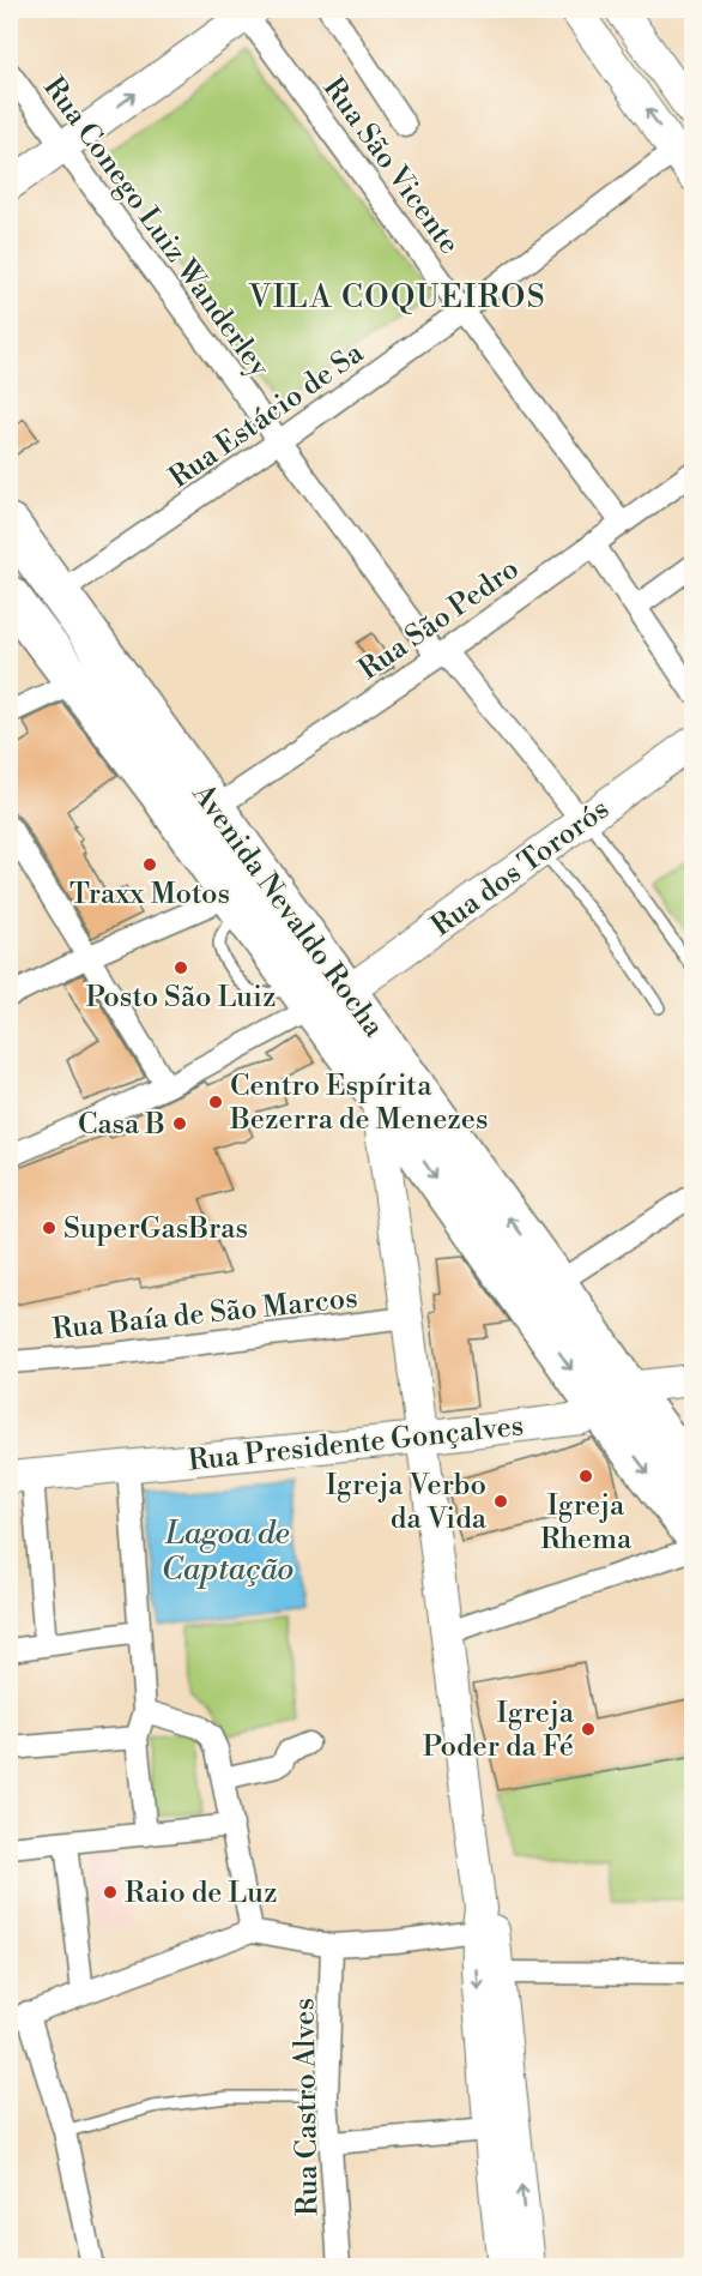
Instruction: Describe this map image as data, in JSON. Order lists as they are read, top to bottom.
{
  "streets": {
    "highway": ["Avenida Nevaldo Rocha"],
    "street": [
      "Rua São Vicente",
      "Rua Conego Luiz Wanderley",
      "Rua Estácio de Sa",
      "Rua São Pedro",
      "Rua dos Tororós",
      "Rua Baía de São Marcos",
      "Rua Presidente Gonçalves",
      "Rua Castro Alves"
    ]
  },
  "crossings": [
    ["Rua São Vicente", "Rua Estácio de Sa"],
    ["Rua São Vicente", "Rua São Pedro"],
    ["Rua Conego Luiz Wanderley", "Rua Estácio de Sa"],
    ["Rua Conego Luiz Wanderley", "Rua São Pedro"],
    ["Rua Conego Luiz Wanderley", "Rua dos Tororós"],
    ["Rua Estácio de Sa", "Avenida Nevaldo Rocha"],
    ["Rua São Pedro", "Avenida Nevaldo Rocha"],
    ["Rua dos Tororós", "Avenida Nevaldo Rocha"],
    ["Avenida Nevaldo Rocha", "Rua Presidente Gonçalves"]
  ],
  "districts": ["VILA COQUEIROS"],
  "water": ["Lagoa de Captação"],
  "places": [
    "Traxx Motos",
    "Posto São Luiz",
    "Centro Espírita Bezerra de Menezes",
    "Casa B",
    "SuperGasBras",
    "Igreja Rhema",
    "Igreja Verbo da Vida",
    "Igreja Poder da Fé",
    "Raio de Luz"
  ]
}
